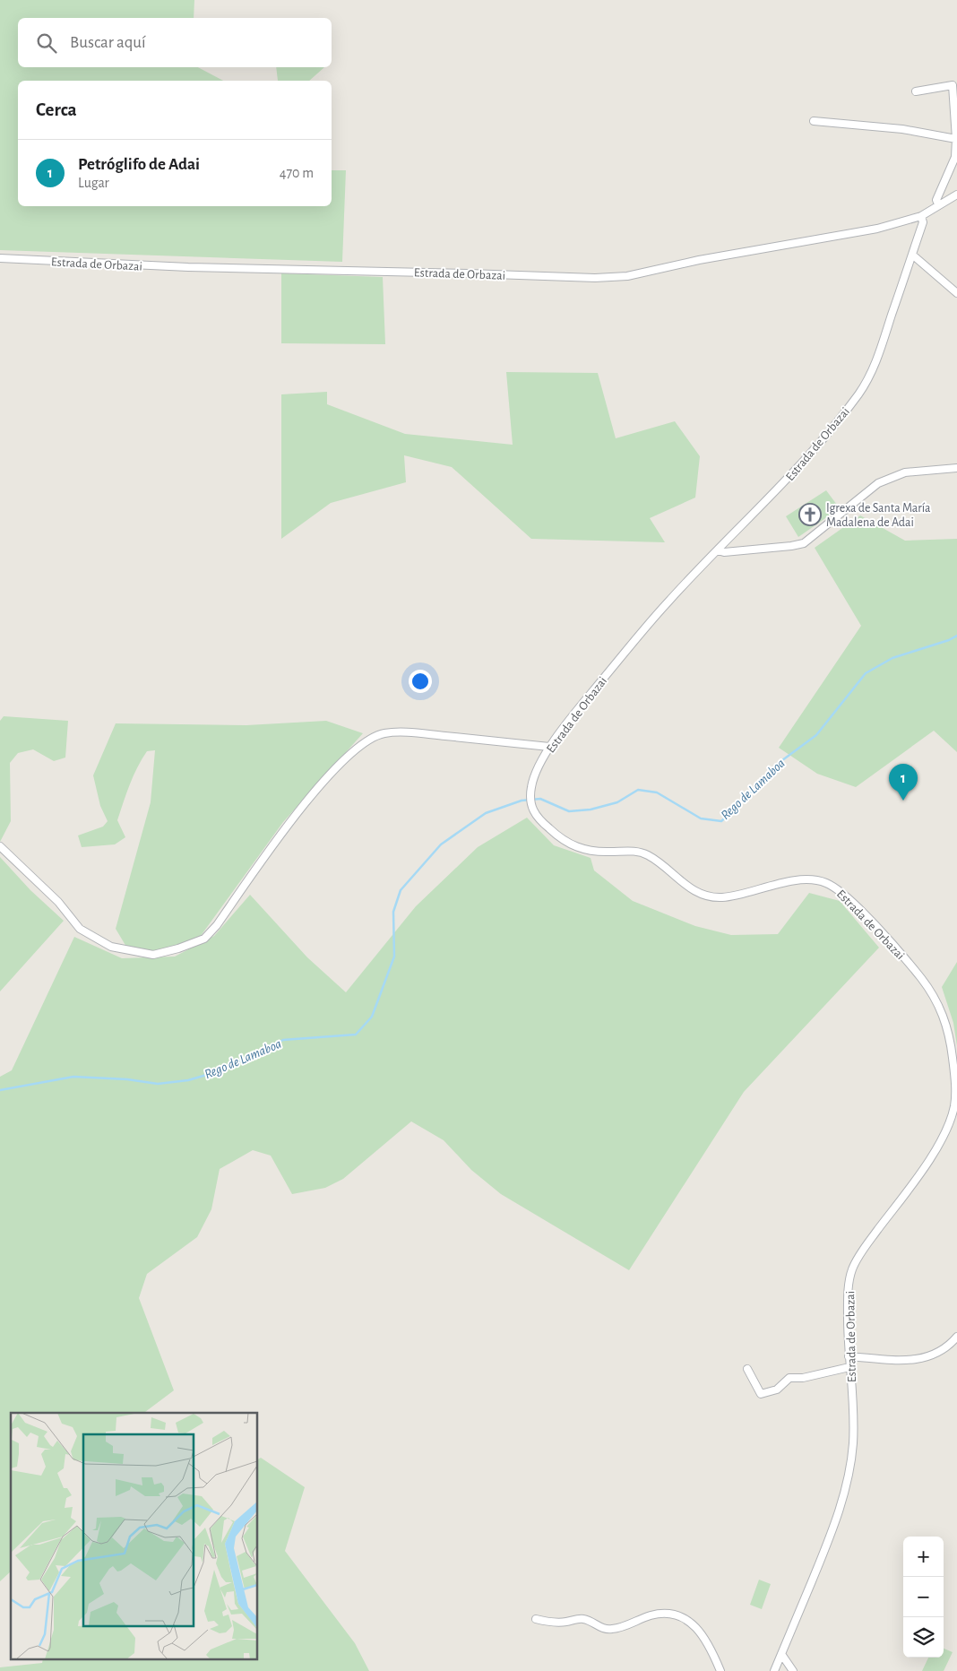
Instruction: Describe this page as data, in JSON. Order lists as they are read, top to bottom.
{
  "streets": {
    "street": ["Estrada de Orbazai"]
  },
  "water": ["Rego de Lamaboa"],
  "places": {
    "church": ["Igrexa de Santa María Madalena de Adai"]
  },
  "page": {
    "search": "Buscar aquí",
    "heading": "Cerca",
    "list": [
      {
        "mark": "1",
        "name": "Petróglifo de Adai",
        "note": "Lugar",
        "value": "470 m"
      }
    ],
    "pins": "1",
    "map_buttons": ["+", "−"]
  }
}
